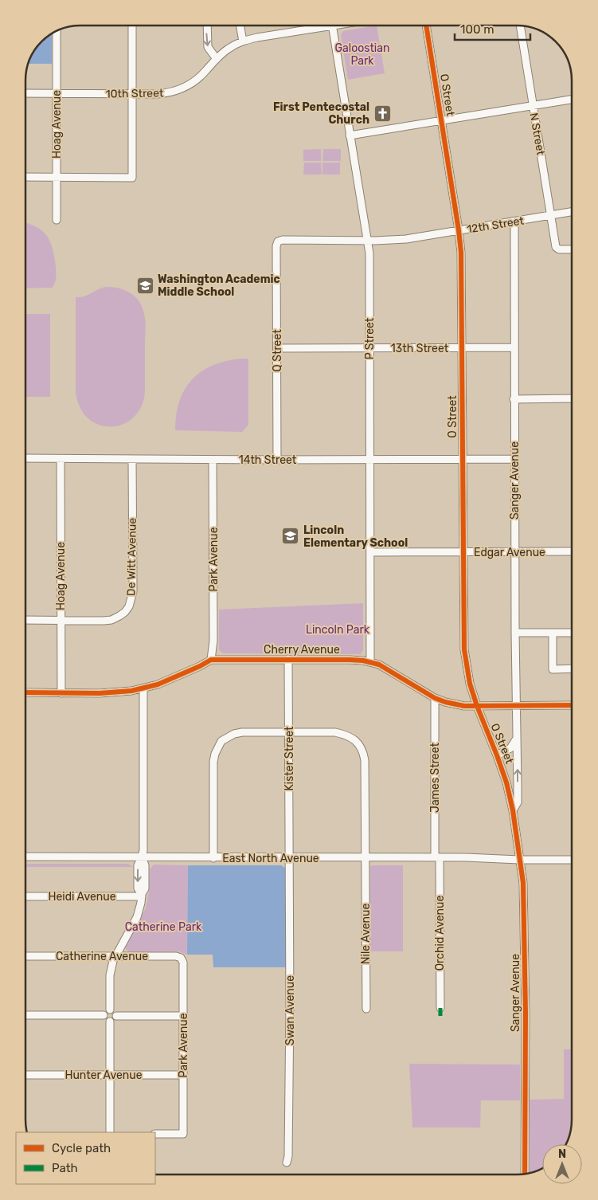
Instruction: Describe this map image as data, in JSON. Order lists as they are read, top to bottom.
{
  "streets": {
    "street": [
      "10th Street",
      "O Street",
      "Hoag Avenue",
      "N Street",
      "12th Street",
      "P Street",
      "13th Street",
      "Q Street",
      "14th Street",
      "Sanger Avenue",
      "Edgar Avenue",
      "De Witt Avenue",
      "Park Avenue",
      "Cherry Avenue",
      "Kister Street",
      "James Street",
      "East North Avenue",
      "Heidi Avenue",
      "Orchid Avenue",
      "Nile Avenue",
      "Catherine Avenue",
      "Swan Avenue",
      "Hunter Avenue"
    ]
  },
  "crossings": [
    ["10th Street", "Hoag Avenue"],
    ["O Street", "12th Street"],
    ["O Street", "13th Street"],
    ["O Street", "14th Street"],
    ["O Street", "Sanger Avenue"],
    ["O Street", "Edgar Avenue"],
    ["O Street", "Cherry Avenue"],
    ["Hoag Avenue", "14th Street"],
    ["Hoag Avenue", "De Witt Avenue"],
    ["Hoag Avenue", "Cherry Avenue"],
    ["N Street", "12th Street"],
    ["12th Street", "P Street"],
    ["12th Street", "Q Street"],
    ["12th Street", "Sanger Avenue"],
    ["P Street", "13th Street"],
    ["P Street", "14th Street"],
    ["P Street", "Edgar Avenue"],
    ["P Street", "Cherry Avenue"],
    ["13th Street", "Q Street"],
    ["13th Street", "Sanger Avenue"],
    ["Q Street", "14th Street"],
    ["14th Street", "Sanger Avenue"],
    ["14th Street", "De Witt Avenue"],
    ["14th Street", "Park Avenue"],
    ["Sanger Avenue", "Edgar Avenue"],
    ["Sanger Avenue", "Cherry Avenue"],
    ["Sanger Avenue", "East North Avenue"],
    ["Park Avenue", "Cherry Avenue"],
    ["Park Avenue", "Catherine Avenue"],
    ["Park Avenue", "Hunter Avenue"],
    ["Cherry Avenue", "Kister Street"],
    ["Cherry Avenue", "James Street"],
    ["Kister Street", "East North Avenue"],
    ["Kister Street", "Nile Avenue"],
    ["Kister Street", "Swan Avenue"],
    ["James Street", "East North Avenue"],
    ["James Street", "Orchid Avenue"],
    ["East North Avenue", "Orchid Avenue"],
    ["East North Avenue", "Nile Avenue"],
    ["East North Avenue", "Swan Avenue"]
  ],
  "parks": ["Galoostian Park", "Lincoln Park", "Catherine Park"],
  "places": {
    "church": ["First Pentecostal Church"],
    "school or university": ["Washington Academic Middle School", "Lincoln Elementary School"]
  },
  "legend": ["Cycle path", "Path"],
  "scale_bar": "100 m",
  "north": "top"
}
